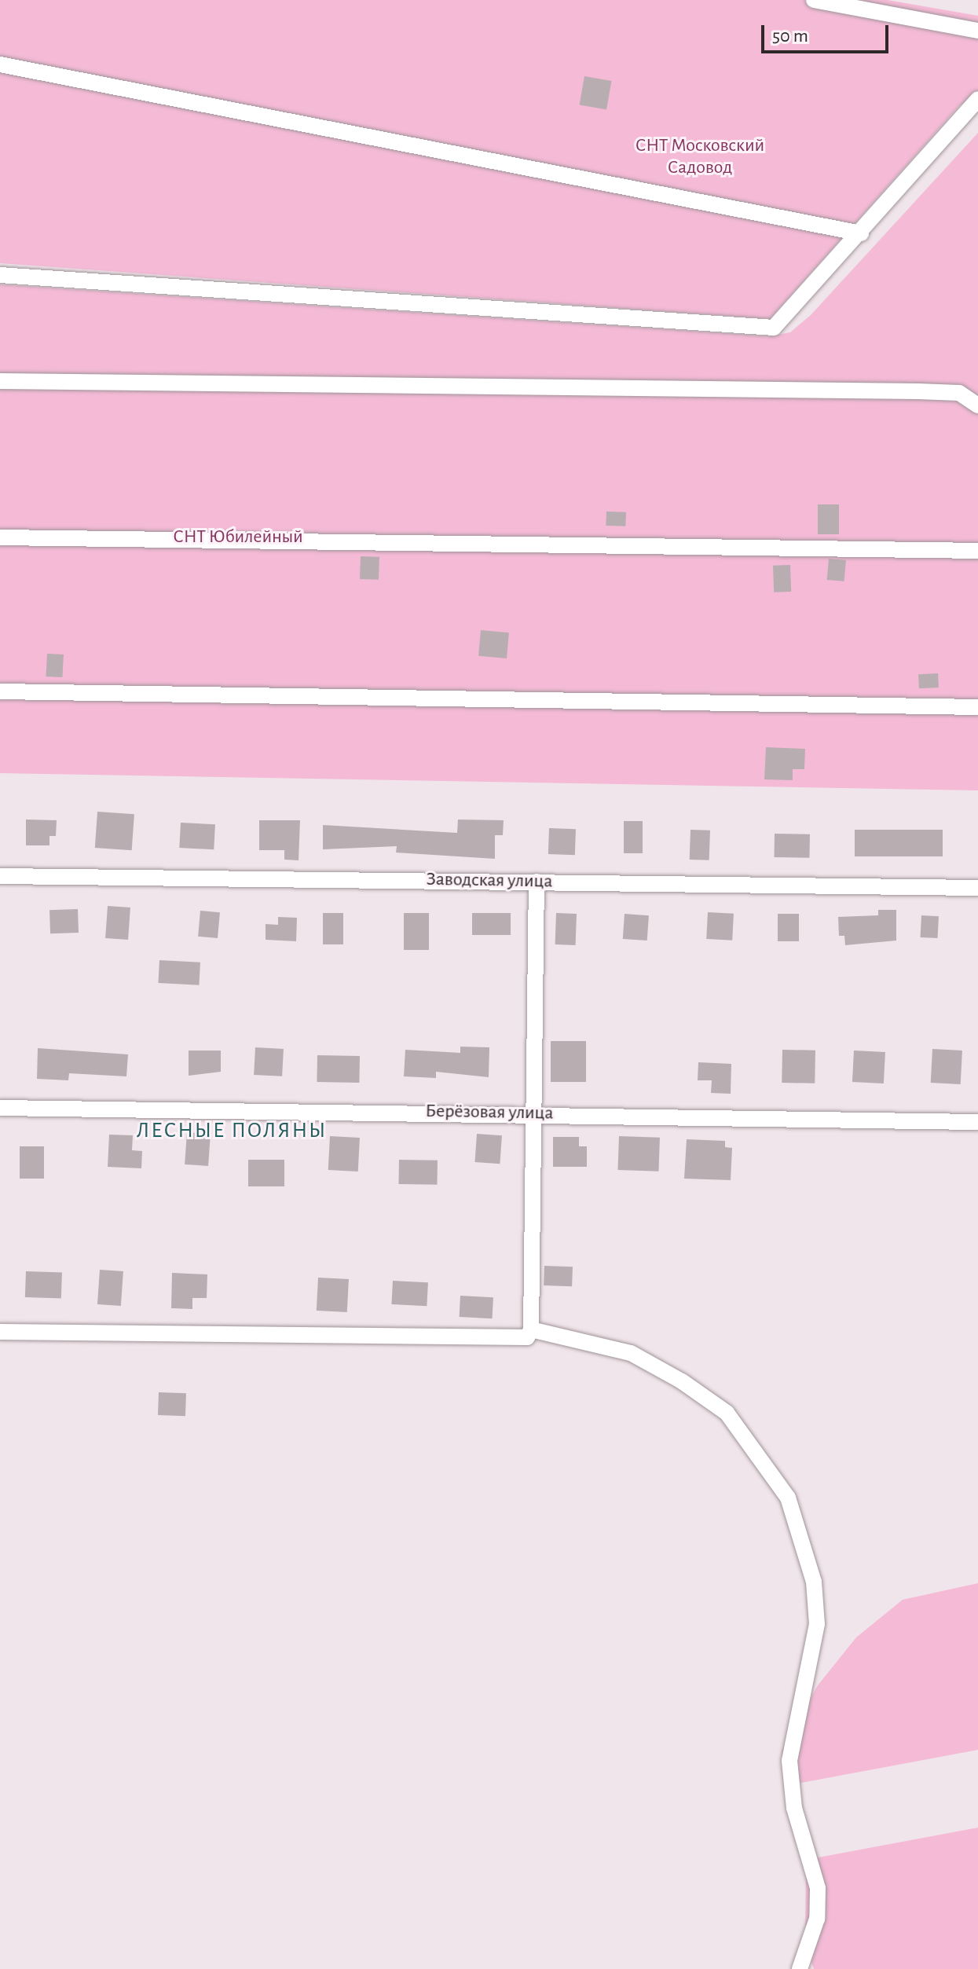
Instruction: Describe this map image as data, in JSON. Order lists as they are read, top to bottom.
{
  "streets": {
    "street": ["Заводская улица", "Берёзовая улица"]
  },
  "districts": ["ЛЕСНЫЕ ПОЛЯНЫ"],
  "parks": ["СНТ Московский Садовод", "СНТ Юбилейный"],
  "scale_bar": "50 m"
}
